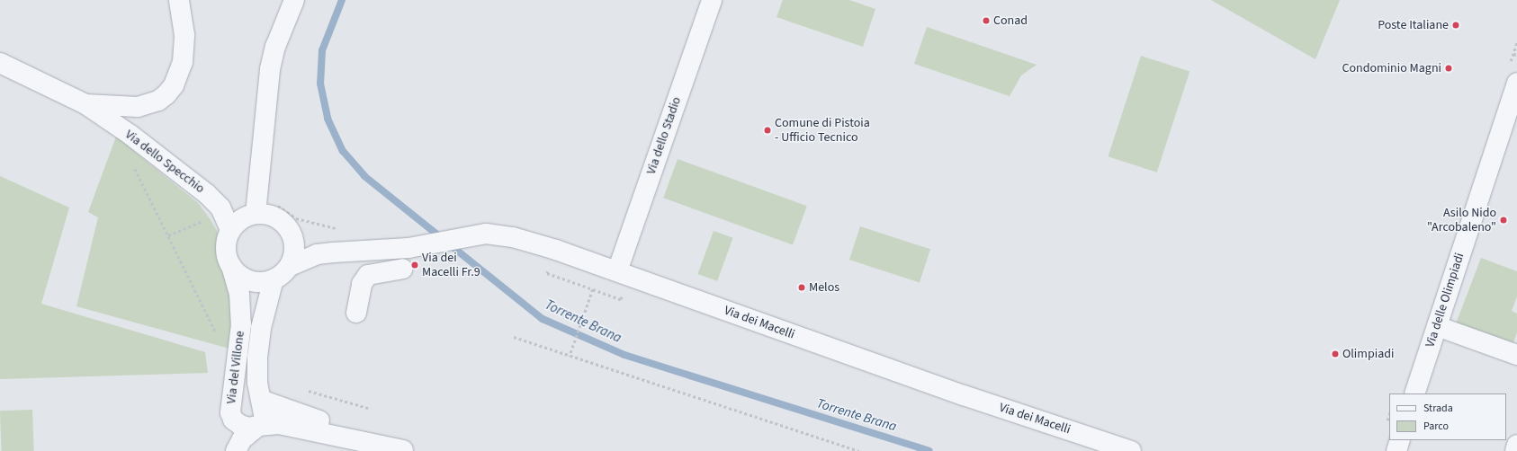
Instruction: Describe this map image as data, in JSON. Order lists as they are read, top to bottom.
{
  "streets": {
    "street": [
      "Via dello Stadio",
      "Via dello Specchio",
      "Via delle Olimpiadi",
      "Via dei Macelli",
      "Via del Villone"
    ]
  },
  "crossings": [
    ["Via dello Stadio", "Via dei Macelli"],
    ["Via dello Specchio", "Via dei Macelli"],
    ["Via dello Specchio", "Via del Villone"],
    ["Via dei Macelli", "Via del Villone"]
  ],
  "water": ["Torrente Brana"],
  "places": [
    "Conad",
    "Poste Italiane",
    "Condominio Magni",
    "Comune di Pistoia - Ufficio Tecnico",
    "Asilo Nido \"Arcobaleno\"",
    "Via dei Macelli Fr.9",
    "Melos",
    "Olimpiadi"
  ],
  "legend": ["Strada", "Parco"]
}
